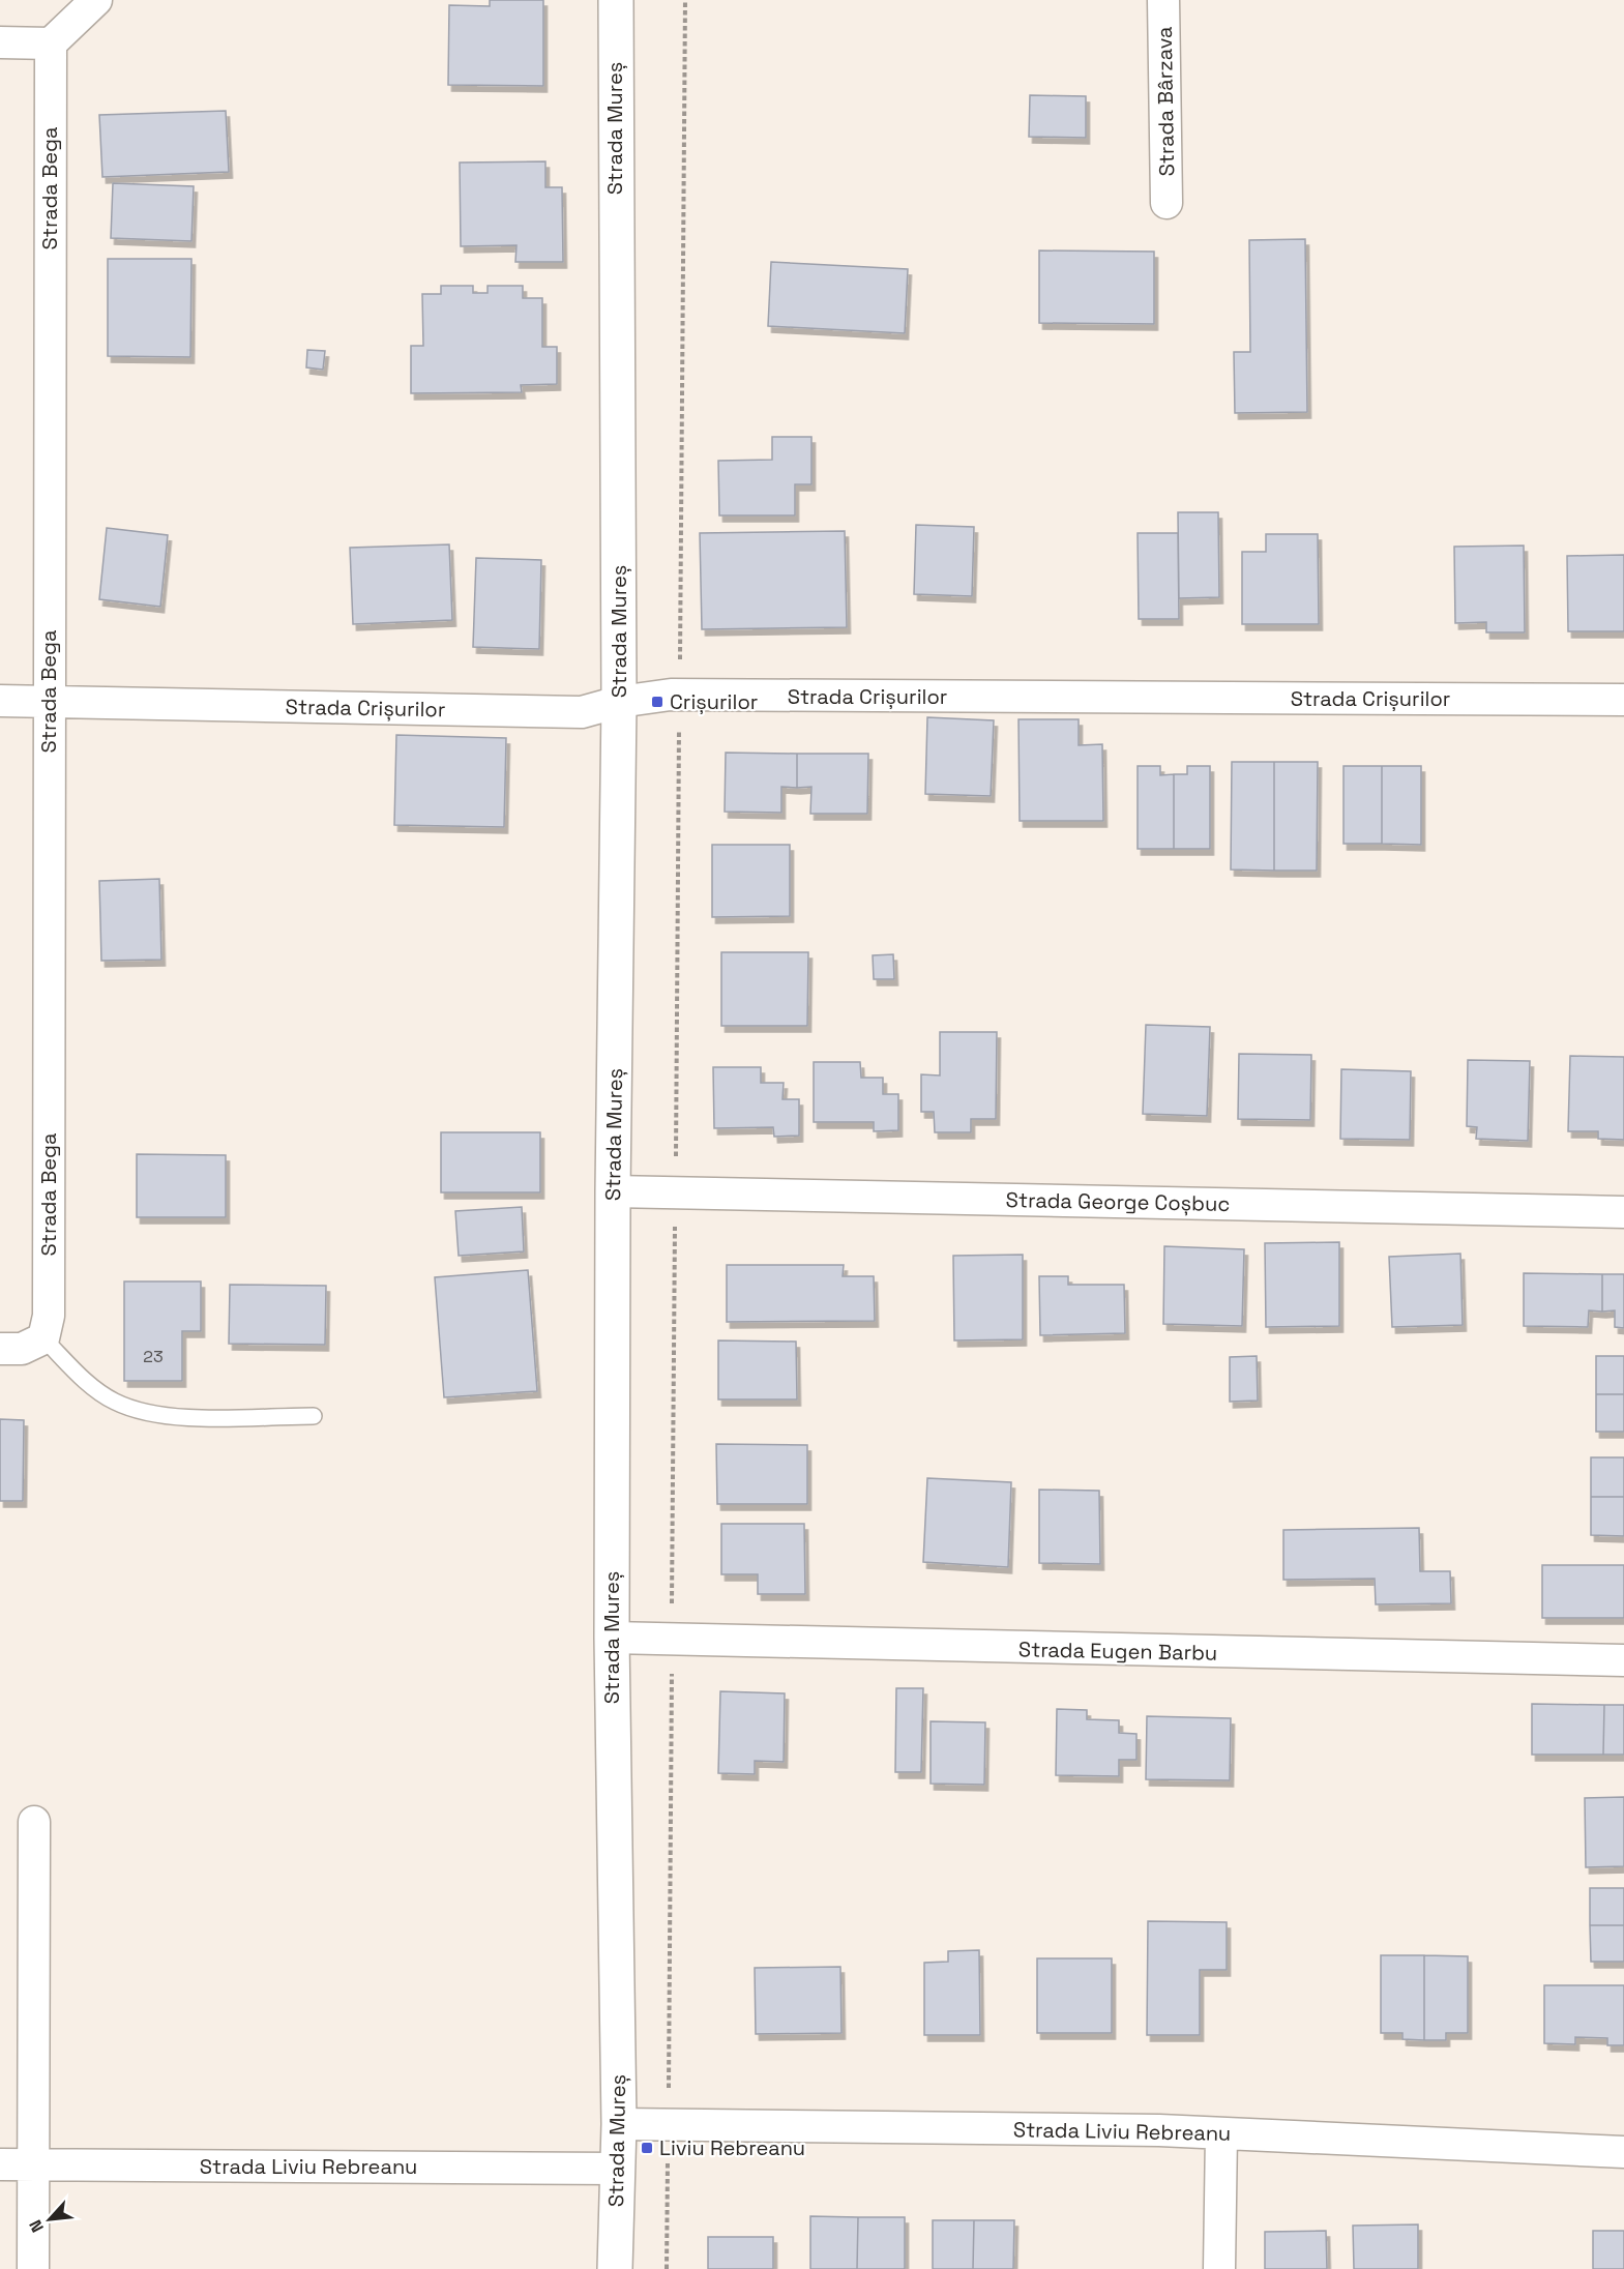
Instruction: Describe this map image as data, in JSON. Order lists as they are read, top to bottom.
{
  "streets": {
    "street": [
      "Strada Bârzava",
      "Strada Mureș",
      "Strada Bega",
      "Strada Crișurilor",
      "Strada George Coșbuc",
      "Strada Eugen Barbu",
      "Strada Liviu Rebreanu"
    ]
  },
  "crossings": [
    ["Strada Mureș", "Strada Crișurilor"],
    ["Strada Mureș", "Strada George Coșbuc"],
    ["Strada Mureș", "Strada Eugen Barbu"],
    ["Strada Mureș", "Strada Liviu Rebreanu"],
    ["Strada Bega", "Strada Crișurilor"]
  ],
  "places": {
    "transit": ["Crișurilor", "Liviu Rebreanu"]
  },
  "house_numbers": ["23"],
  "north": "bottom left"
}
